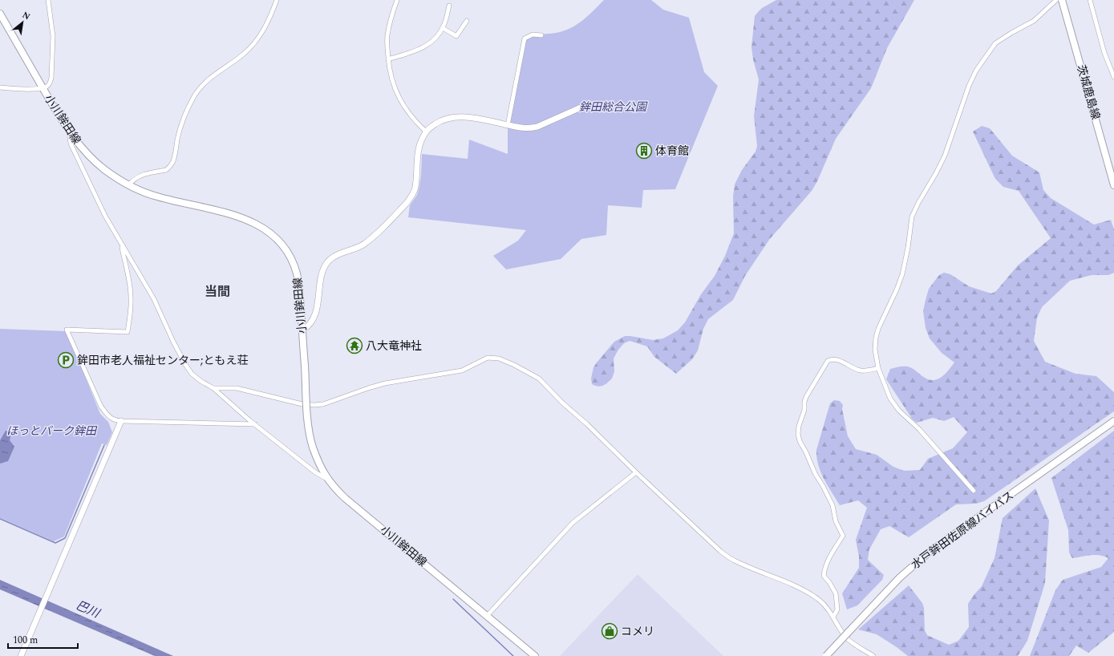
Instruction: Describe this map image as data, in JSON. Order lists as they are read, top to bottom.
{
  "streets": {
    "main road": ["茨城鹿島線", "小川鉾田線", "水戸鉾田佐原線バイパス"]
  },
  "districts": ["当間"],
  "water": ["巴川"],
  "parks": ["鉾田総合公園", "ほっとパーク鉾田"],
  "places": {
    "building": ["体育館"],
    "temple": ["八大竜神社"],
    "parking": ["鉾田市老人福祉センター;ともえ荘"],
    "shop": ["コメリ"]
  },
  "scale_bar": "100 m",
  "north": "top right"
}
